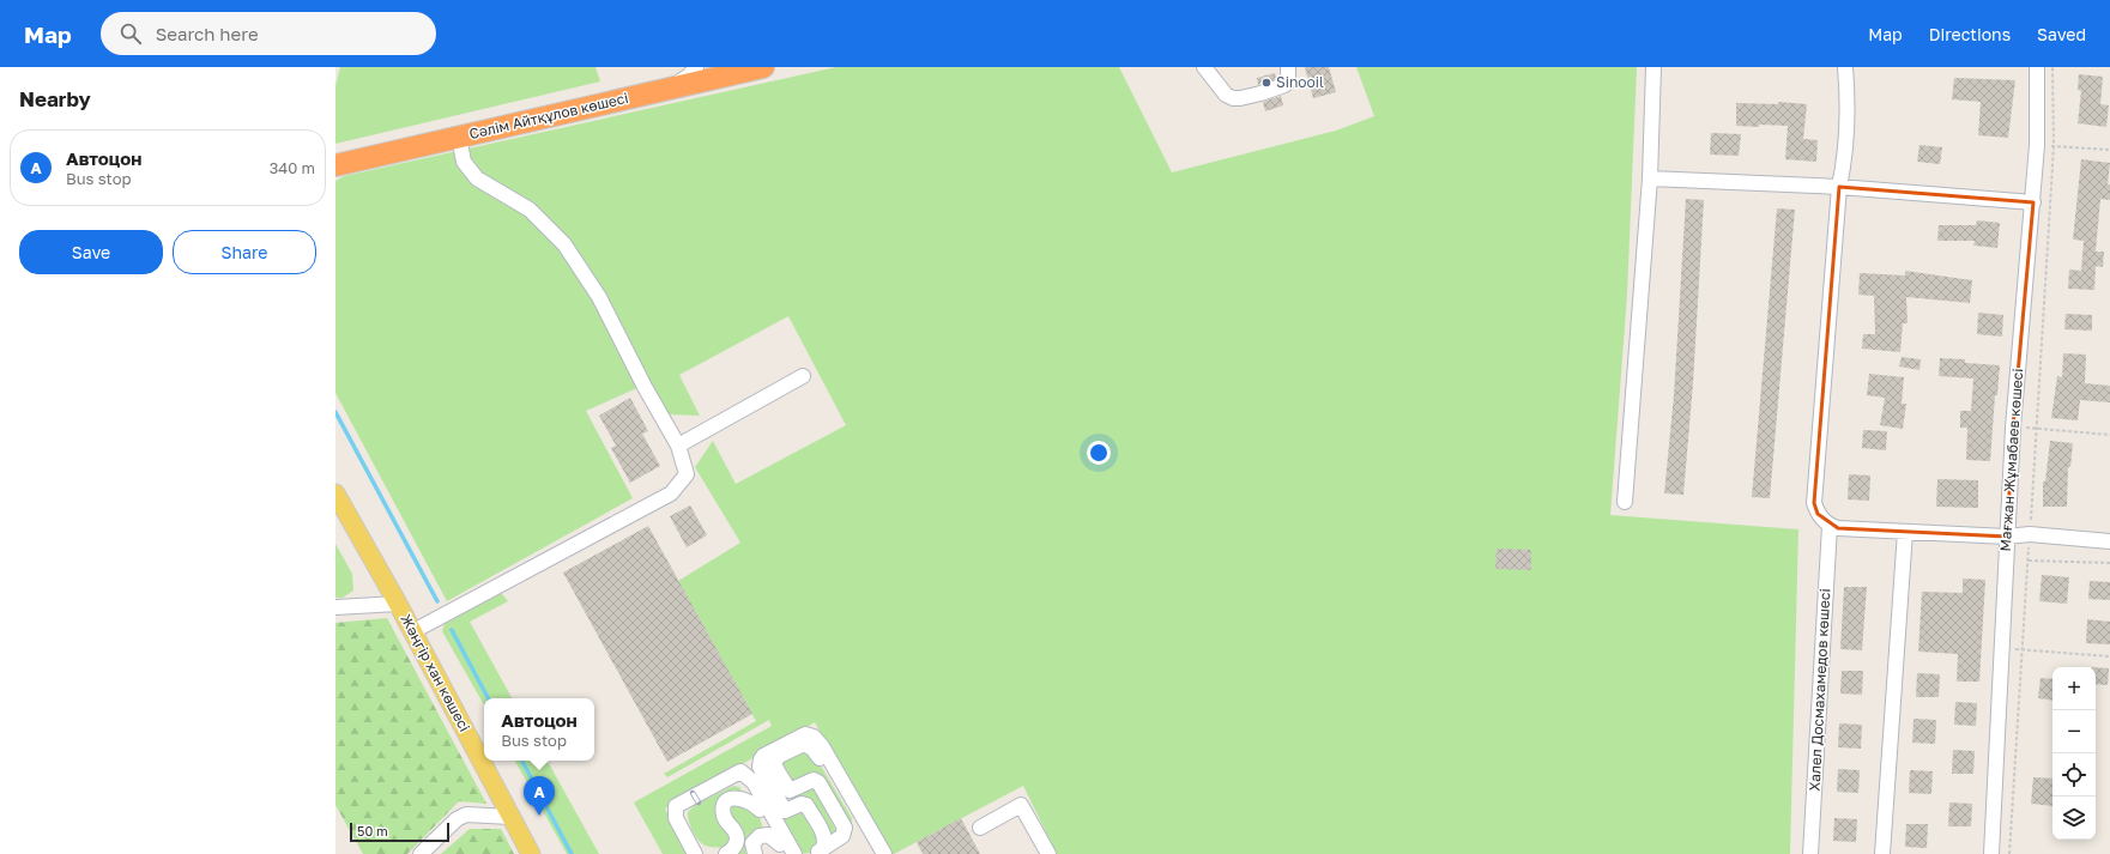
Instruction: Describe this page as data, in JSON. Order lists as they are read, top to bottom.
{
  "streets": {
    "highway": ["Сәлім Айтқұлов көшесі"],
    "main road": ["Жәңгір хан көшесі"],
    "street": ["Мағжан Жұмабаев көшесі", "Халел Досмахамедов көшесі"]
  },
  "places": ["Sinooil"],
  "scale_bar": "50 m",
  "page": {
    "header": "Map",
    "search": "Search here",
    "nav": ["Map", "Directions", "Saved"],
    "heading": "Nearby",
    "list": [
      {
        "mark": "A",
        "name": "Автоцон",
        "note": "Bus stop",
        "value": "340 m"
      }
    ],
    "buttons": ["Save", "Share"],
    "map_buttons": ["+", "−"],
    "popup": ["Автоцон", "Bus stop"],
    "pins": "A",
    "scale": "50 m"
  }
}
